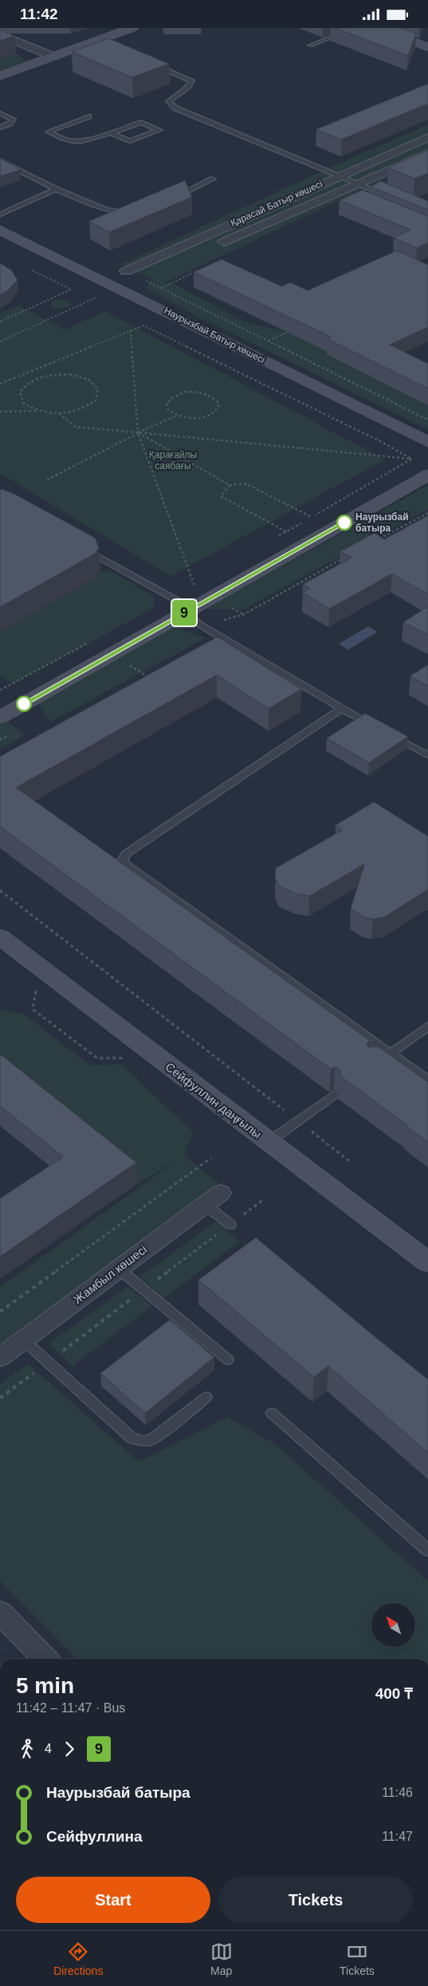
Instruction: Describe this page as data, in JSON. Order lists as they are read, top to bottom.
{
  "streets": {
    "main road": ["Наурызбай Батыр көшесі", "Сейфуллин даңғылы"],
    "street": ["Қарасай Батыр көшесі", "Жамбыл көшесі"]
  },
  "parks": ["Қарағайлы саябағы"],
  "places": ["Наурызбай батыра"],
  "lines": ["bus line 9"],
  "north": "top left",
  "page": {
    "status": "11:42",
    "on_map": "9",
    "heading": ["5 min", "11:42 – 11:47 · Bus", "400 ₸"],
    "legs": ["4", "9"],
    "list": [
      {
        "name": "Наурызбай батыра",
        "value": "11:46"
      },
      {
        "name": "Сейфуллина",
        "value": "11:47"
      }
    ],
    "buttons": ["Start", "Tickets"],
    "tabs": ["Directions", "Map", "Tickets"]
  }
}
